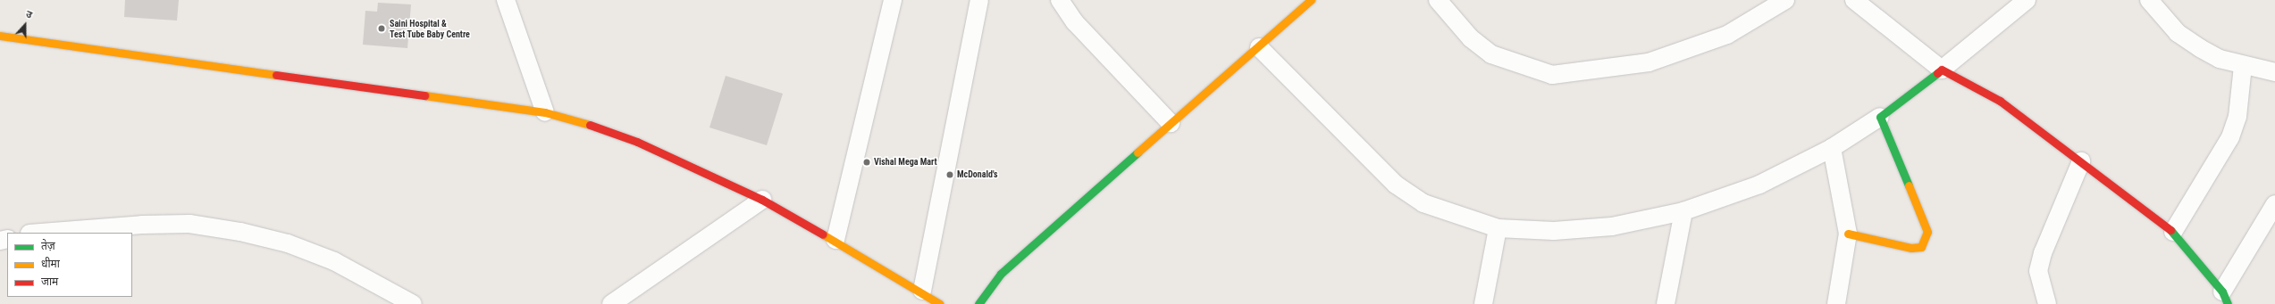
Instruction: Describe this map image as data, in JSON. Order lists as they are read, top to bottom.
{
  "places": ["Saini Hospital & Test Tube Baby Centre", "Vishal Mega Mart", "McDonald's"],
  "legend": ["तेज़", "धीमा", "जाम"],
  "north": "top"
}
